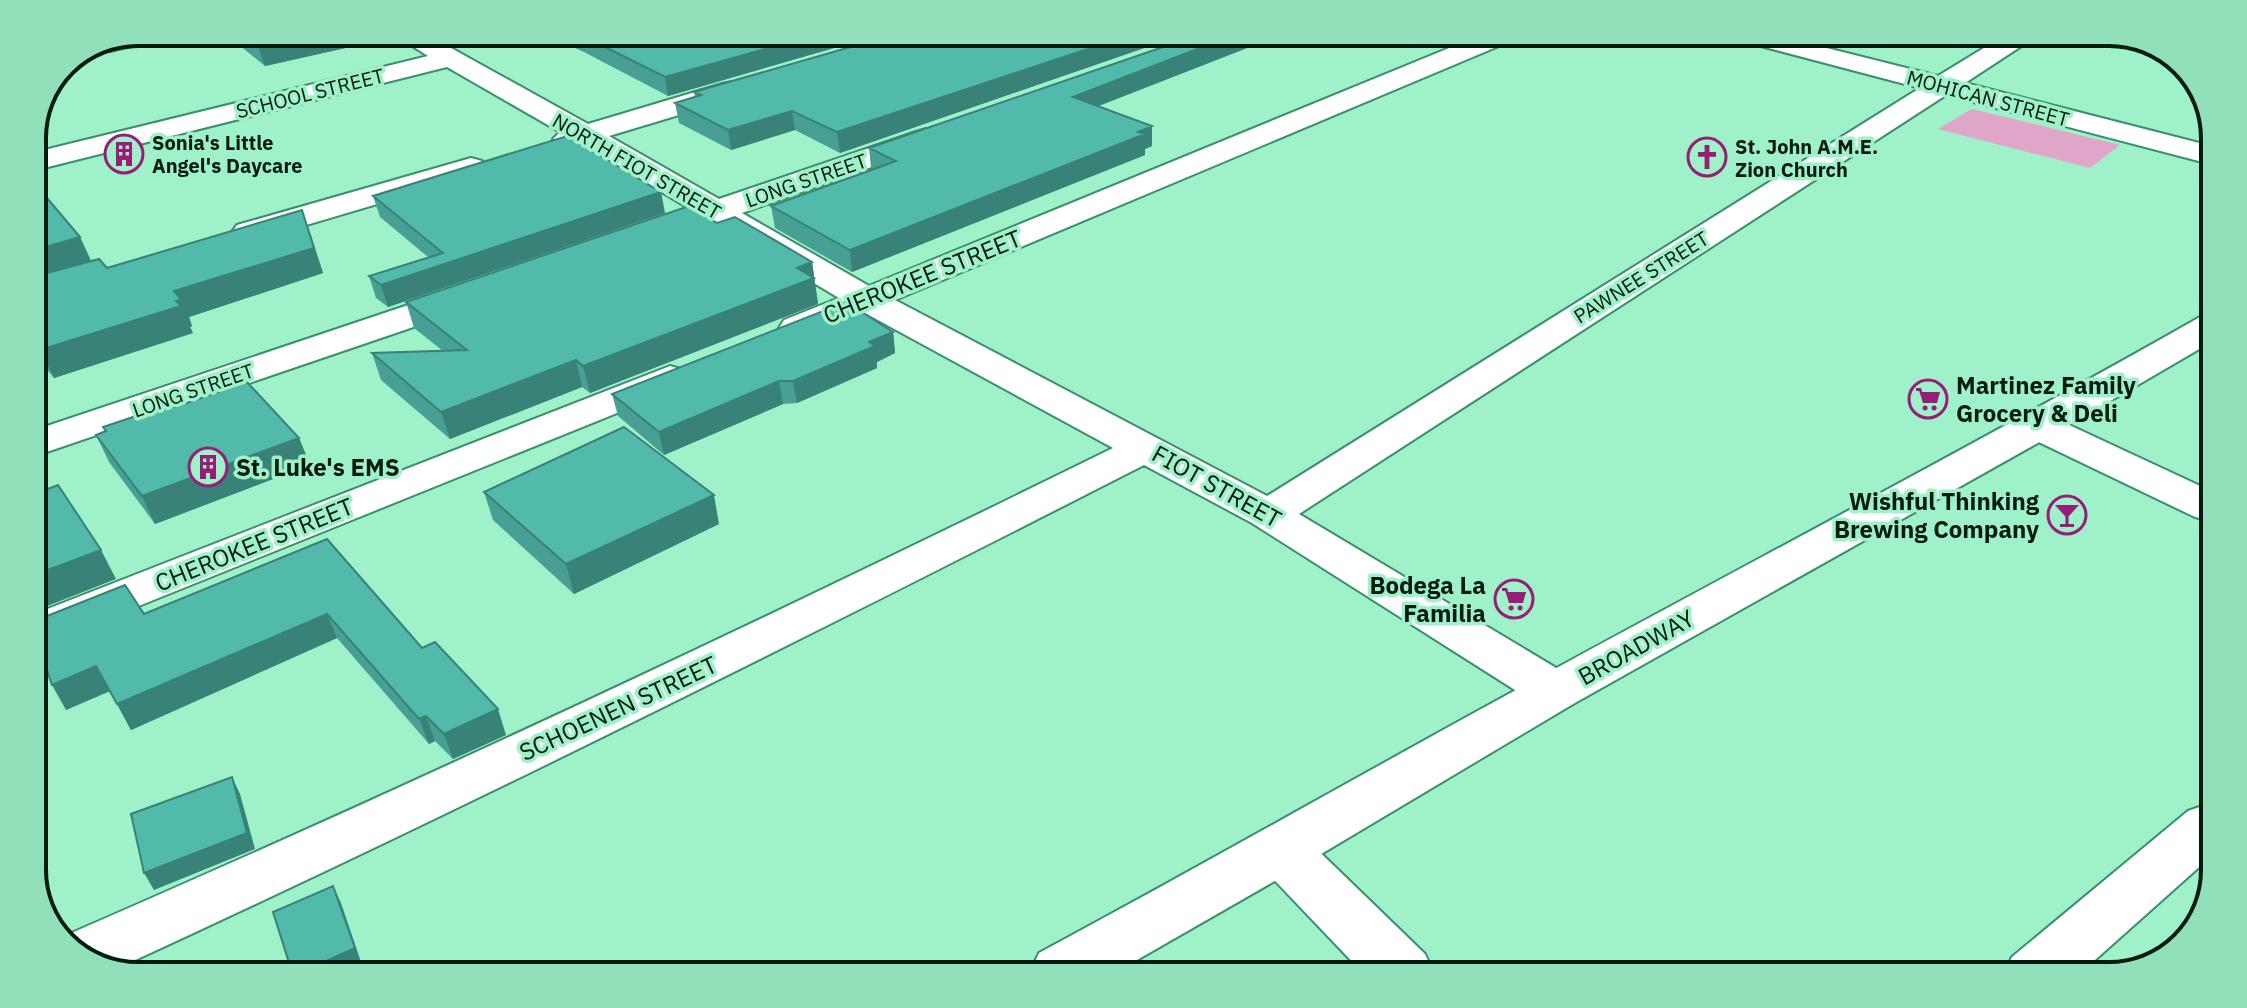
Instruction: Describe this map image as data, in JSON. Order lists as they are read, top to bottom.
{
  "streets": {
    "street": [
      "SCHOOL STREET",
      "MOHICAN STREET",
      "NORTH FIOT STREET",
      "LONG STREET",
      "CHEROKEE STREET",
      "PAWNEE STREET",
      "FIOT STREET",
      "BROADWAY",
      "SCHOENEN STREET"
    ]
  },
  "crossings": [
    ["SCHOOL STREET", "NORTH FIOT STREET"],
    ["MOHICAN STREET", "PAWNEE STREET"],
    ["NORTH FIOT STREET", "LONG STREET"],
    ["NORTH FIOT STREET", "CHEROKEE STREET"],
    ["NORTH FIOT STREET", "FIOT STREET"],
    ["CHEROKEE STREET", "FIOT STREET"],
    ["PAWNEE STREET", "FIOT STREET"],
    ["FIOT STREET", "BROADWAY"],
    ["FIOT STREET", "SCHOENEN STREET"]
  ],
  "places": {
    "building": ["Sonia's Little Angel's Daycare", "St. Luke's EMS"],
    "church": ["St. John A.M.E. Zion Church"],
    "supermarket": ["Martinez Family Grocery & Deli", "Bodega La Familia"],
    "bar": ["Wishful Thinking Brewing Company"]
  }
}
